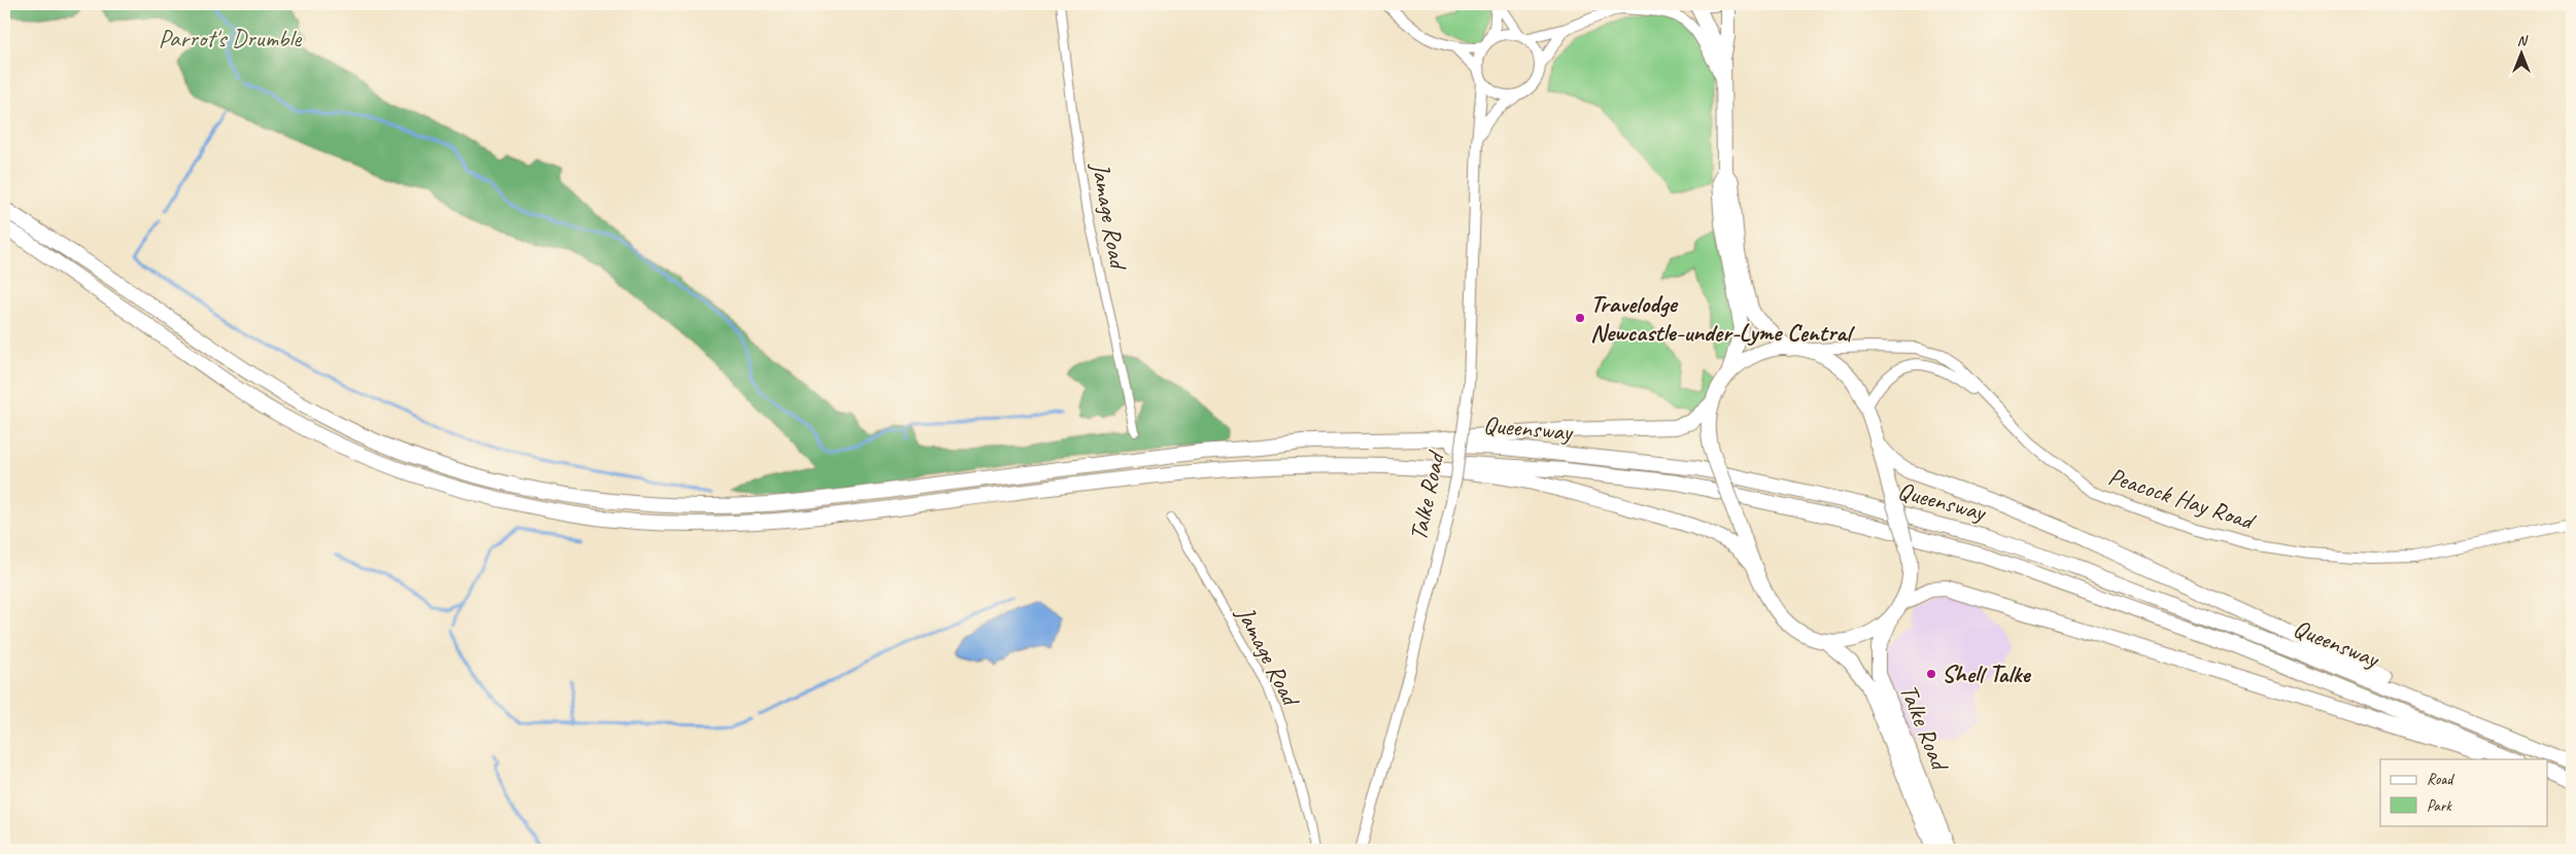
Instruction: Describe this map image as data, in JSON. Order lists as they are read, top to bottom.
{
  "streets": {
    "highway": ["Queensway", "Talke Road"],
    "street": ["Jamage Road", "Peacock Hay Road"]
  },
  "parks": ["Parrot's Drumble"],
  "places": ["Travelodge Newcastle-under-Lyme Central", "Shell Talke"],
  "legend": ["Road", "Park"],
  "north": "top"
}
